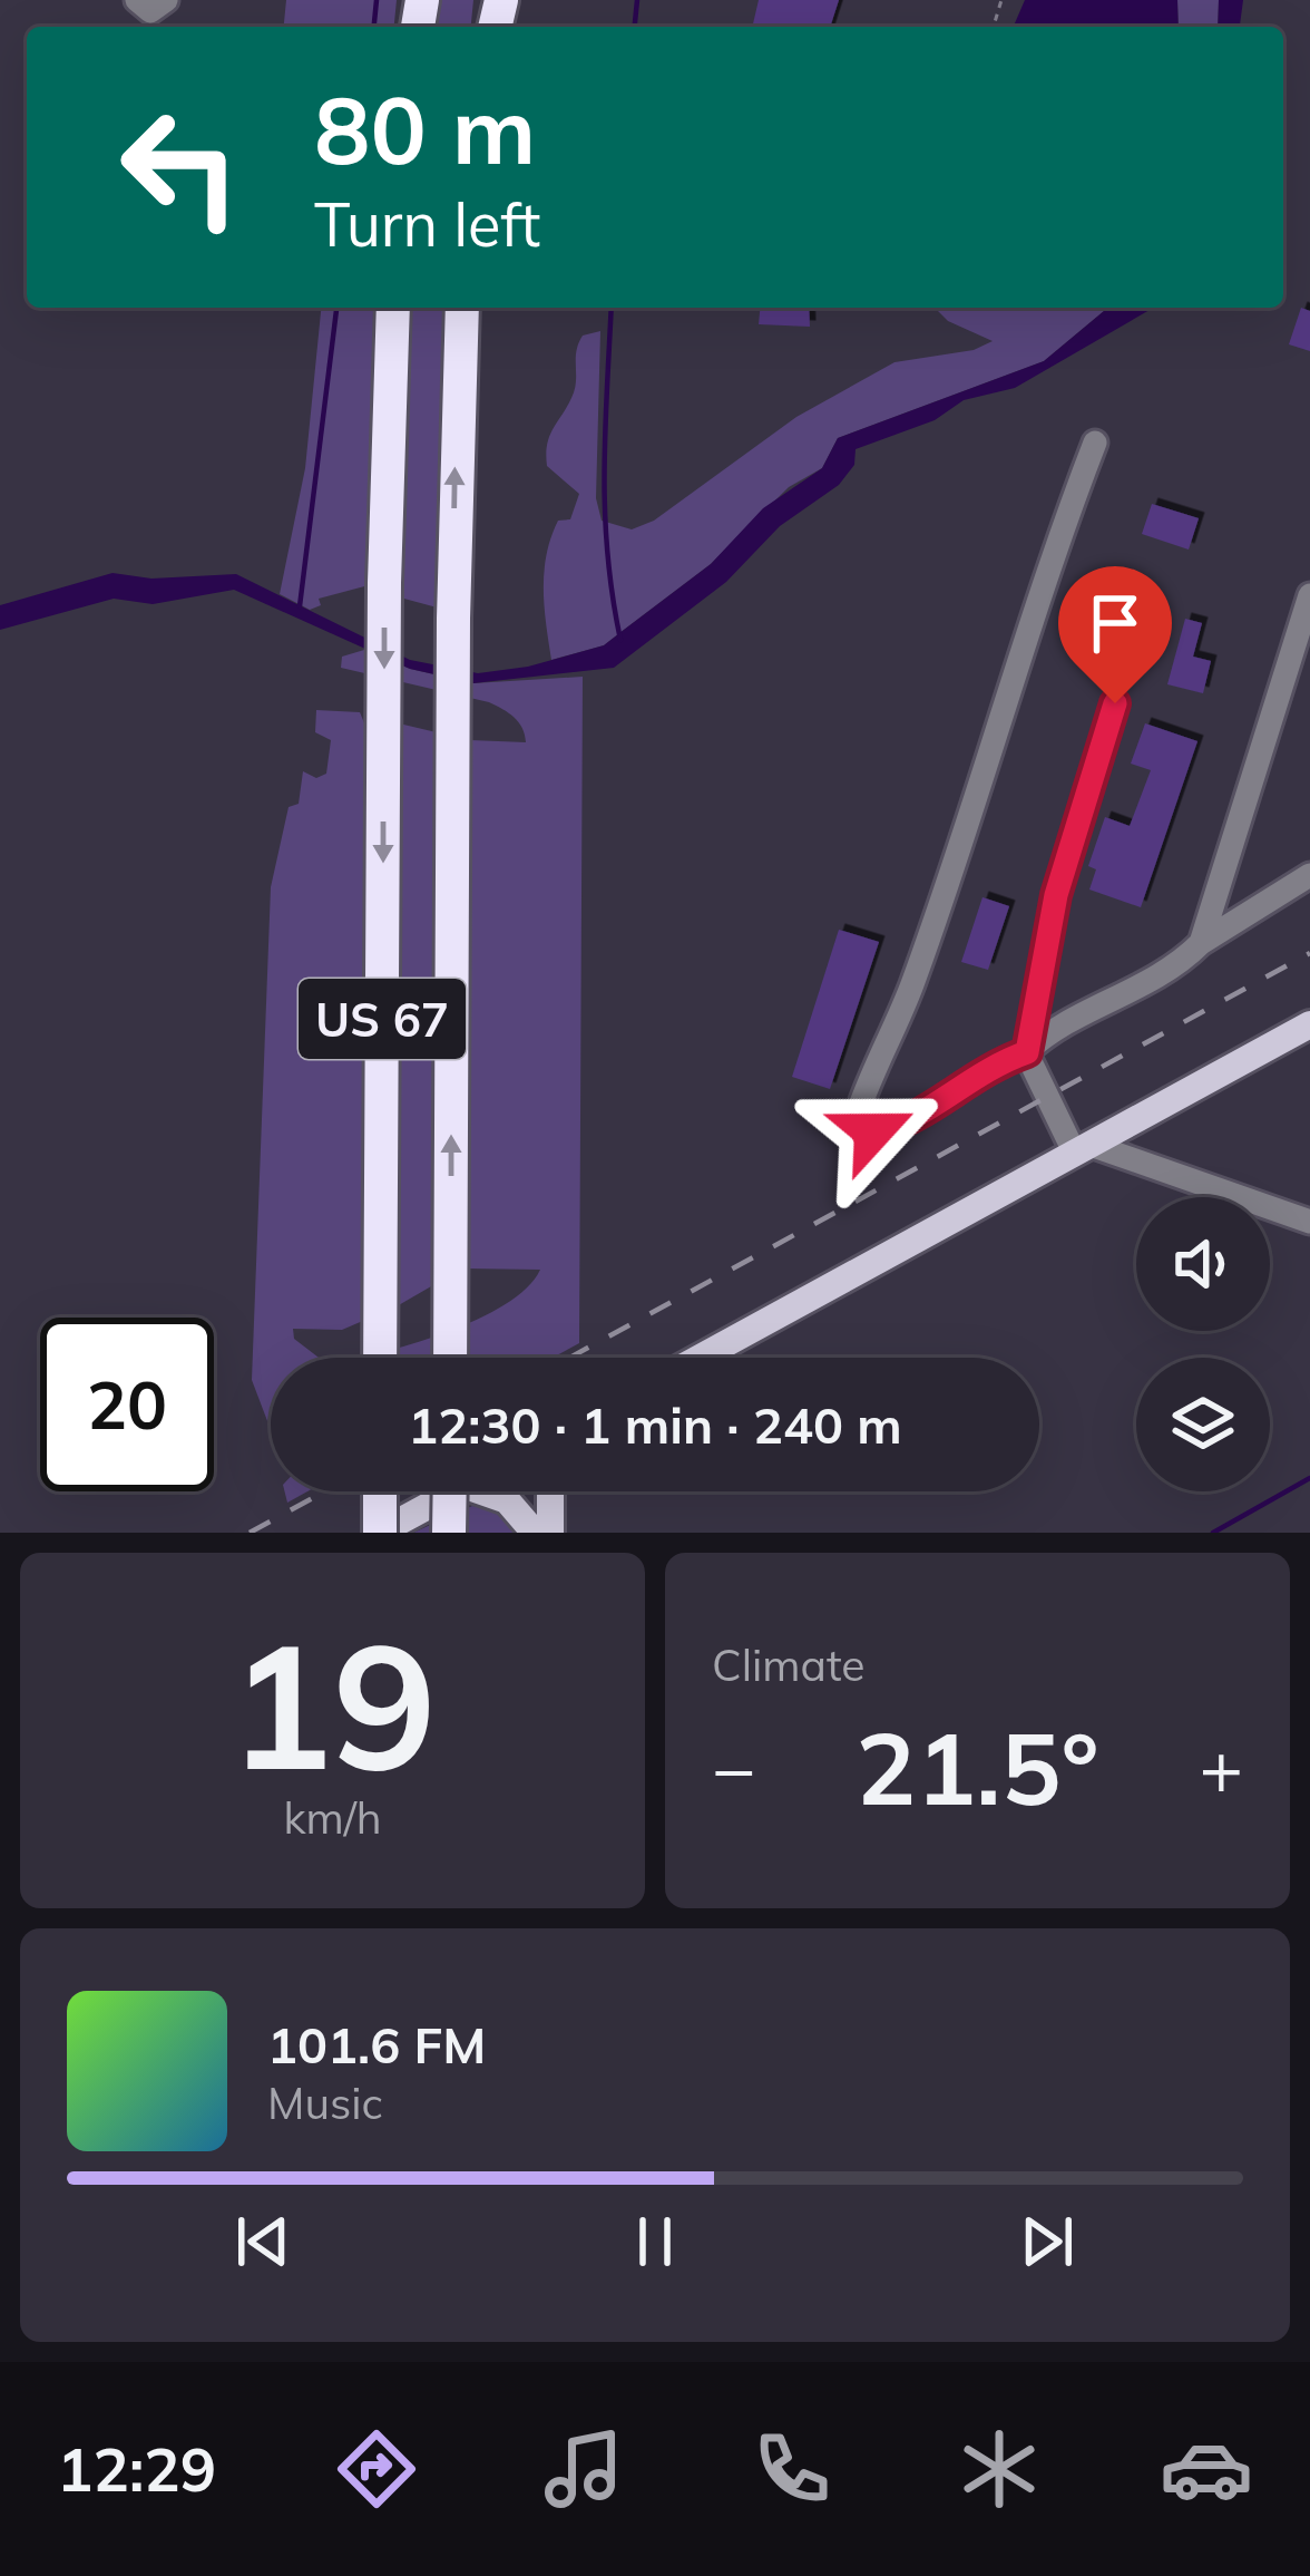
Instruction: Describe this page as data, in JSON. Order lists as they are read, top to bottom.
{
  "streets": {
    "highway": ["US 67"]
  },
  "page": {
    "turn": ["80 m", "Turn left"],
    "limit": "20",
    "trip": "12:30 · 1 min · 240 m",
    "tile": [
      ["19", "km/h"],
      "Climate"
    ],
    "heat": ["−", "21.5°", "+"],
    "song": ["101.6 FM", "Music"],
    "tabs": "12:29"
  }
}
